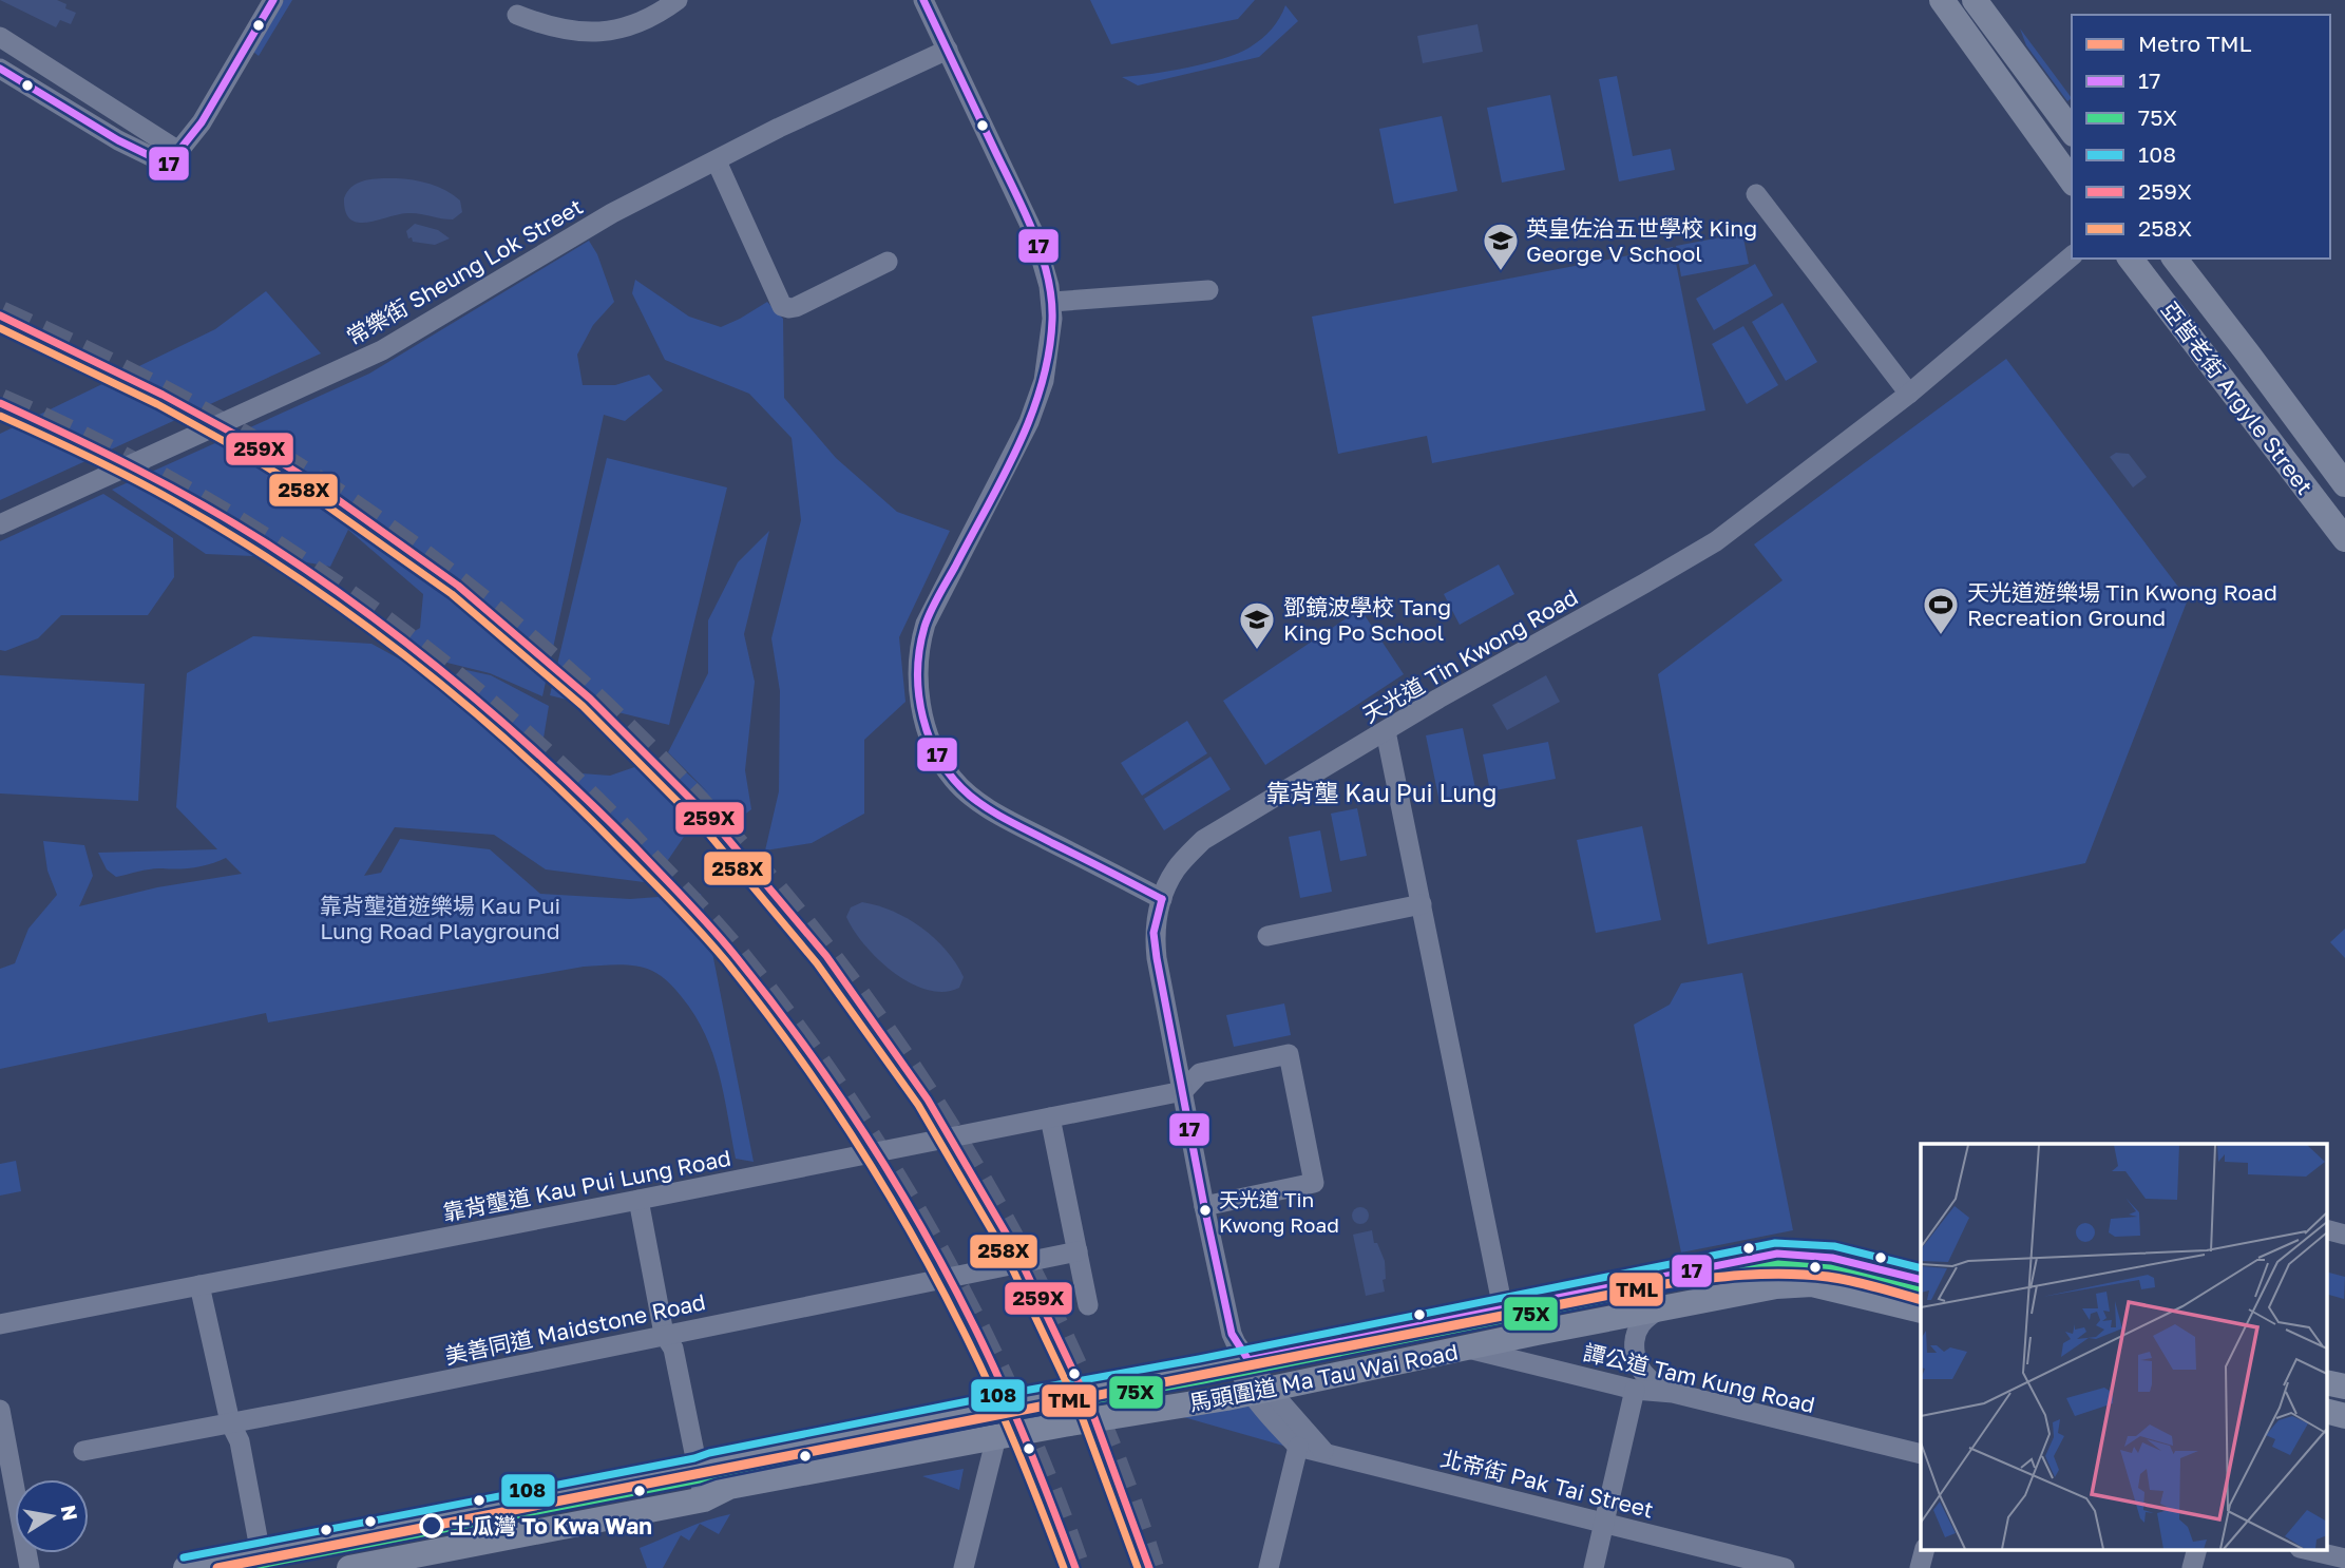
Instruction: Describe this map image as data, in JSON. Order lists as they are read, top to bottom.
{
  "streets": {
    "main road": ["亞皆老街 Argyle Street", "馬頭圍道 Ma Tau Wai Road"],
    "street": [
      "常樂街 Sheung Lok Street",
      "天光道 Tin Kwong Road",
      "靠背壟道 Kau Pui Lung Road",
      "美善同道 Maidstone Road",
      "譚公道 Tam Kung Road",
      "北帝街 Pak Tai Street"
    ]
  },
  "crossings": [
    ["天光道 Tin Kwong Road", "靠背壟道 Kau Pui Lung Road"],
    ["天光道 Tin Kwong Road", "馬頭圍道 Ma Tau Wai Road"],
    ["馬頭圍道 Ma Tau Wai Road", "譚公道 Tam Kung Road"]
  ],
  "districts": ["靠背壟 Kau Pui Lung"],
  "parks": ["靠背壟道遊樂場 Kau Pui Lung Road Playground"],
  "places": {
    "school or university": ["英皇佐治五世學校 King George V School", "鄧鏡波學校 Tang King Po School"],
    "sports": ["天光道遊樂場 Tin Kwong Road Recreation Ground"],
    "other": ["天光道 Tin Kwong Road", "土瓜灣 To Kwa Wan"]
  },
  "lines": [
    "transit line 17",
    "transit line 259X",
    "transit line 258X",
    "transit line 108",
    "transit line 75X",
    "metro line TML"
  ],
  "legend": [
    "Metro TML",
    "17",
    "75X",
    "108",
    "259X",
    "258X"
  ],
  "north": "right"
}
